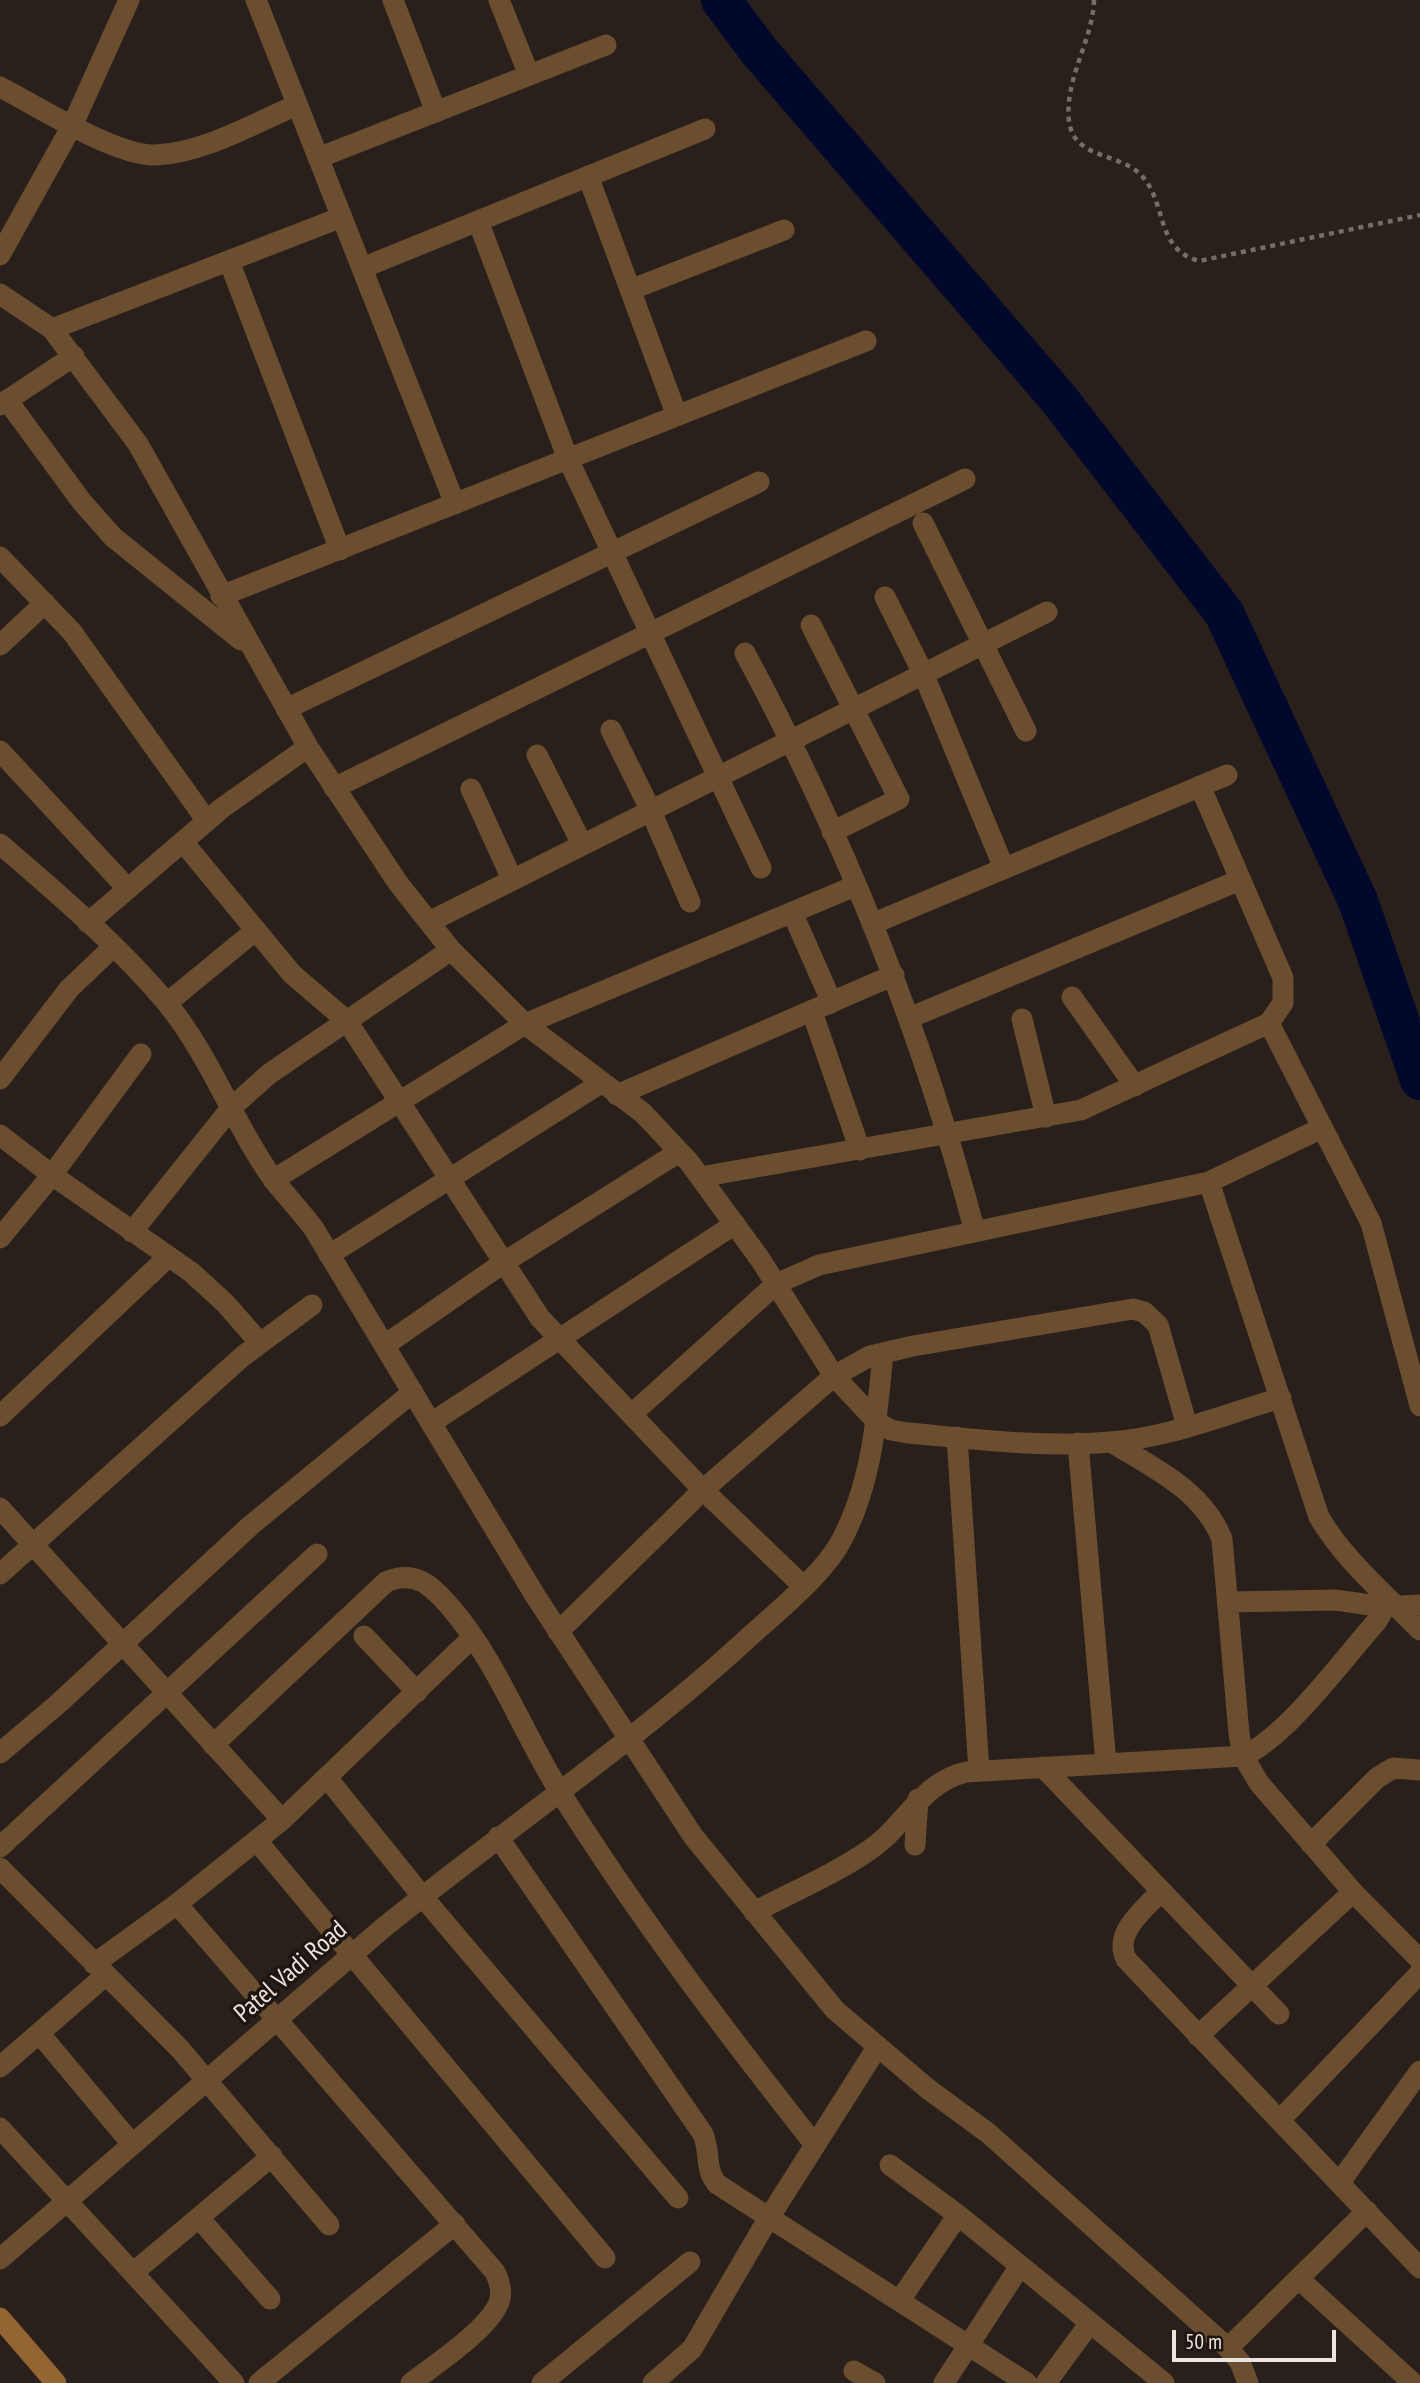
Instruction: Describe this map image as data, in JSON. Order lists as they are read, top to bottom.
{
  "streets": {
    "street": ["Patel Vadi Road"]
  },
  "scale_bar": "50 m"
}
